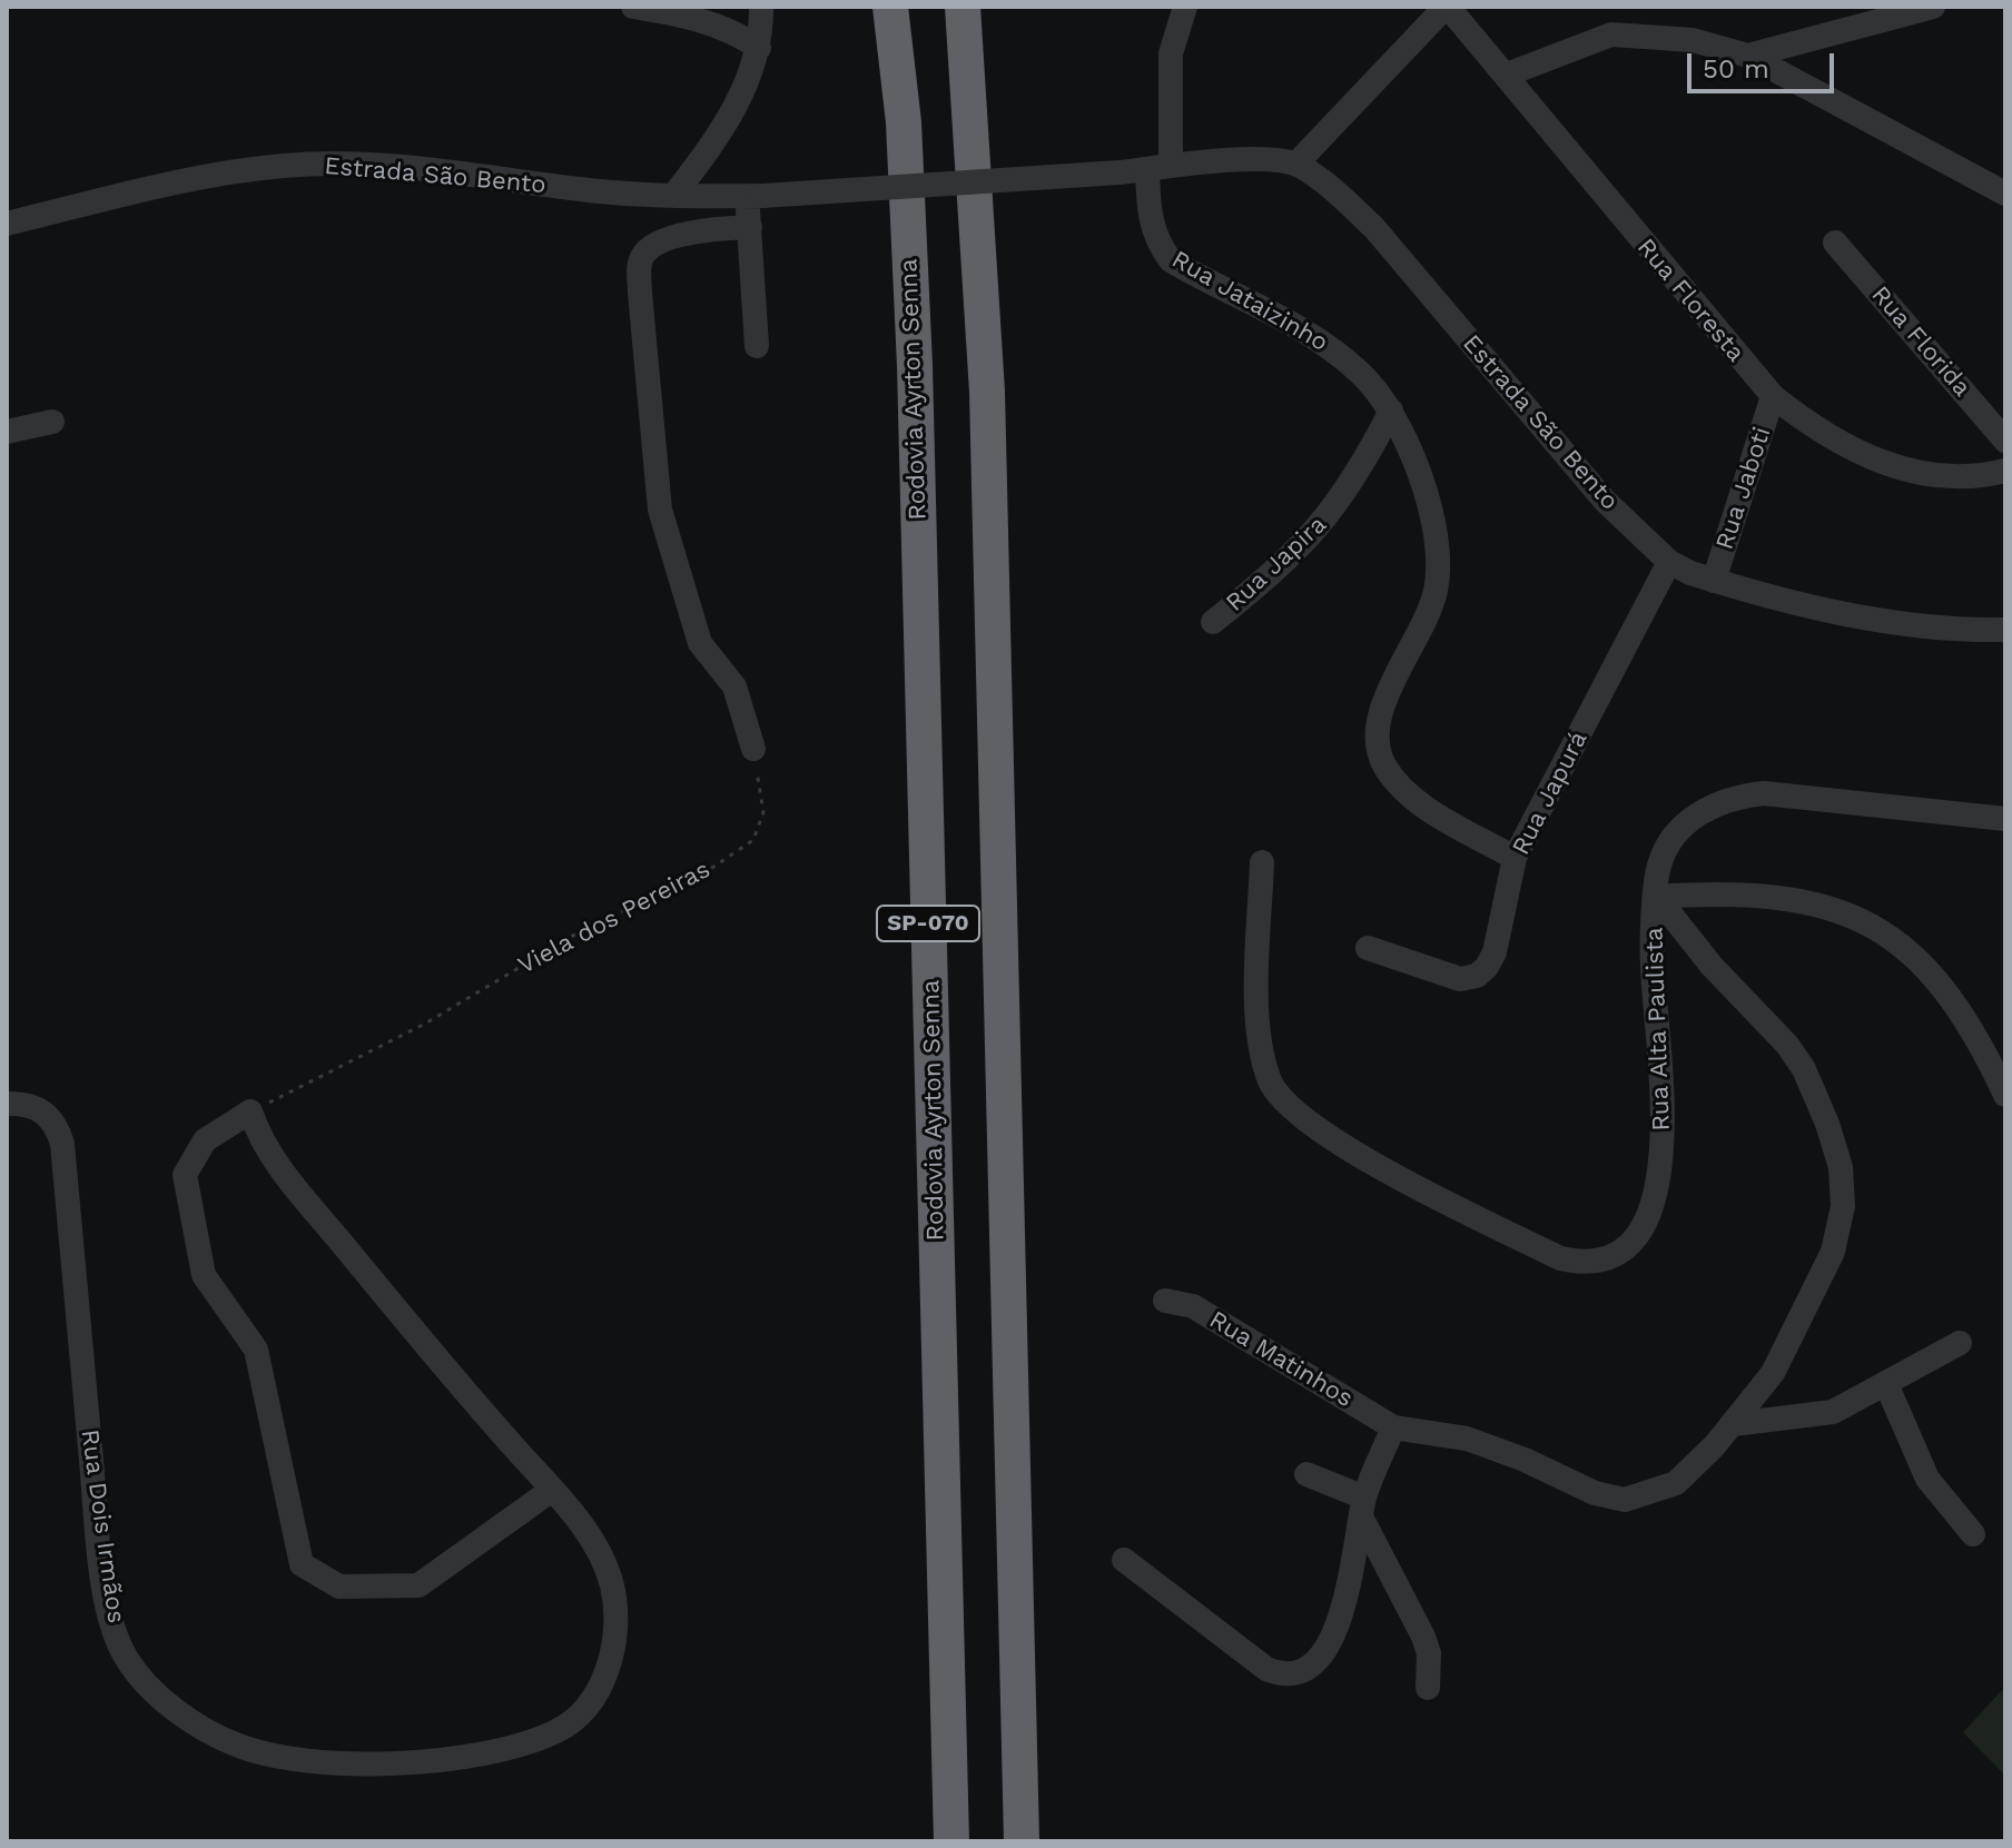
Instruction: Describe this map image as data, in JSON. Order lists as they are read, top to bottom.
{
  "streets": {
    "highway": ["Rodovia Ayrton Senna", "SP-070"],
    "street": [
      "Estrada São Bento",
      "Rua Floresta",
      "Rua Jataizinho",
      "Rua Florida",
      "Rua Jaboti",
      "Rua Japira",
      "Rua Japurá",
      "Rua Alta Paulista",
      "Rua Matinhos",
      "Rua Dois Irmãos"
    ],
    "path": ["Viela dos Pereiras"]
  },
  "crossings": [
    ["Estrada São Bento", "Rua Jataizinho"],
    ["Estrada São Bento", "Rua Jaboti"],
    ["Estrada São Bento", "Rua Japurá"],
    ["Rua Floresta", "Rua Jaboti"],
    ["Rua Jataizinho", "Rua Japira"],
    ["Rua Jataizinho", "Rua Japurá"],
    ["Viela dos Pereiras", "Rua Dois Irmãos"]
  ],
  "scale_bar": "50 m"
}
